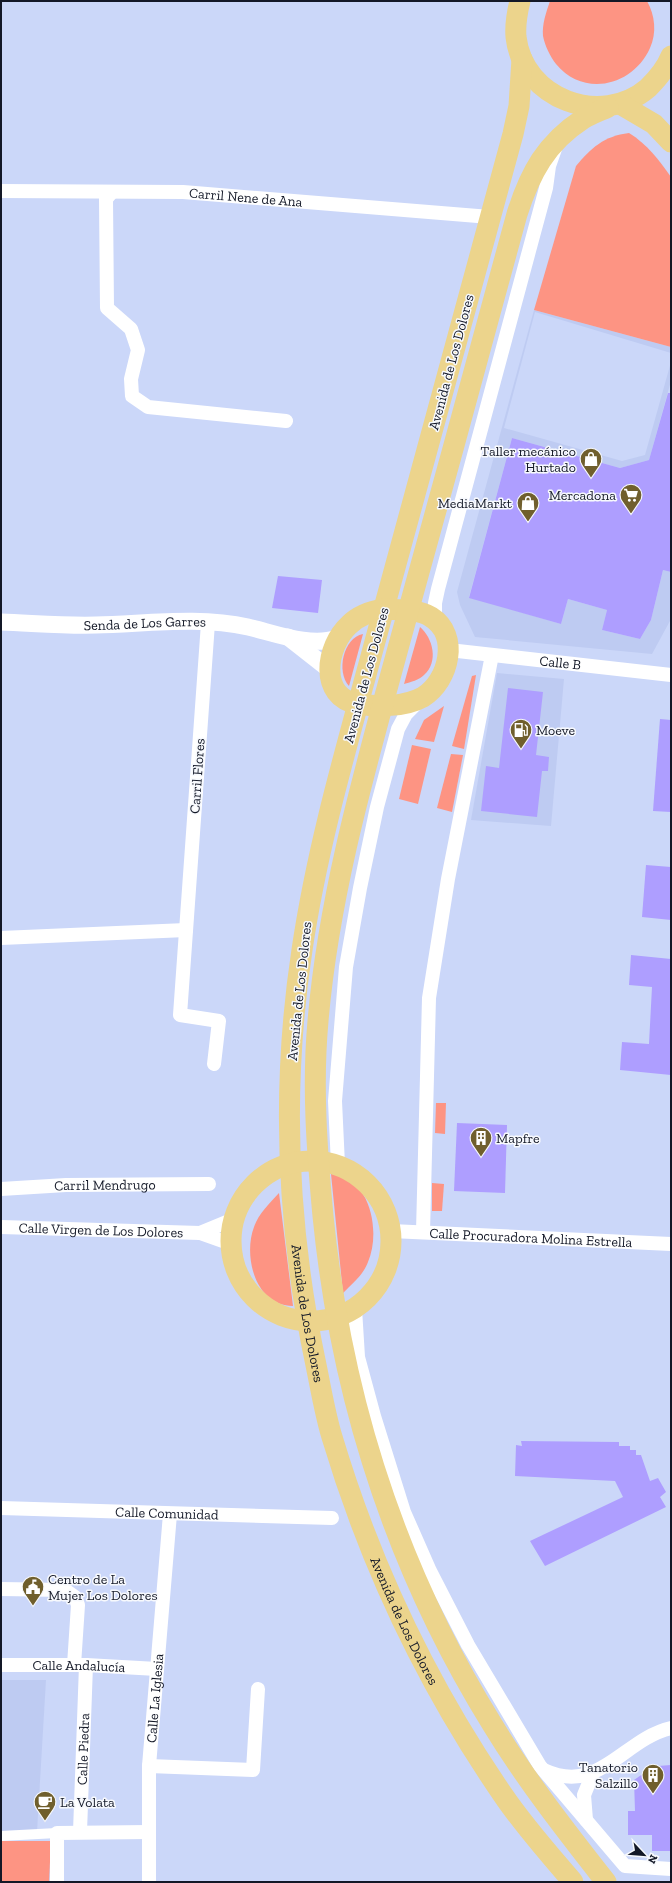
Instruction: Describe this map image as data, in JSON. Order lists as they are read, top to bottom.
{
  "streets": {
    "main road": ["Avenida de Los Dolores"],
    "street": [
      "Carril Nene de Ana",
      "Senda de Los Garres",
      "Calle B",
      "Carril Flores",
      "Carril Mendrugo",
      "Calle Virgen de Los Dolores",
      "Calle Procuradora Molina Estrella",
      "Calle Comunidad",
      "Calle Andalucía",
      "Calle La Iglesia",
      "Calle Piedra"
    ]
  },
  "crossings": [
    ["Carril Nene de Ana", "Avenida de Los Dolores"],
    ["Senda de Los Garres", "Carril Flores"],
    ["Calle Comunidad", "Calle La Iglesia"],
    ["Calle Andalucía", "Calle La Iglesia"],
    ["Calle Andalucía", "Calle Piedra"]
  ],
  "places": {
    "shop": ["Taller mecánico Hurtado", "MediaMarkt"],
    "supermarket": ["Mercadona"],
    "fuel station": ["Moeve"],
    "building": ["Mapfre", "Tanatorio Salzillo"],
    "public building": ["Centro de La Mujer Los Dolores"],
    "cafe": ["La Volata"]
  },
  "north": "bottom right"
}
